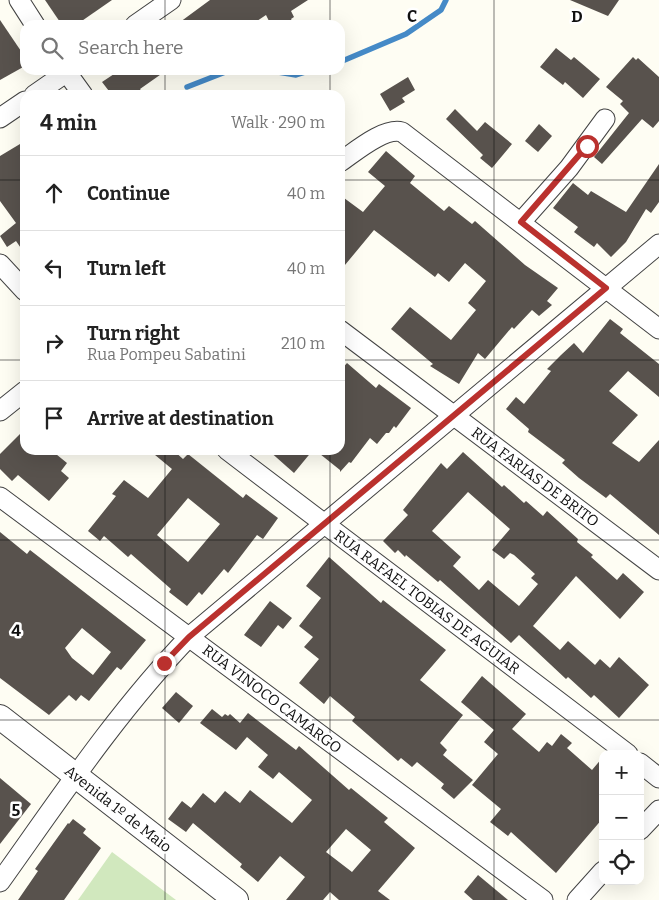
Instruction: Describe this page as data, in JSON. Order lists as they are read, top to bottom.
{
  "streets": {
    "street": [
      "RUA FARIAS DE BRITO",
      "RUA RAFAEL TOBIAS DE AGUIAR",
      "RUA VINOCO CAMARGO",
      "Avenida 1º de Maio"
    ]
  },
  "page": {
    "search": "Search here",
    "heading": ["4 min", "Walk · 290 m"],
    "list": [
      ["Continue", "40 m"],
      ["Turn left", "40 m"],
      ["Turn right", "Rua Pompeu Sabatini", "210 m"],
      "Arrive at destination"
    ],
    "map_buttons": ["+", "−"]
  },
  "grid": {
    "columns": ["C", "D"],
    "rows": ["4", "5"]
  }
}
